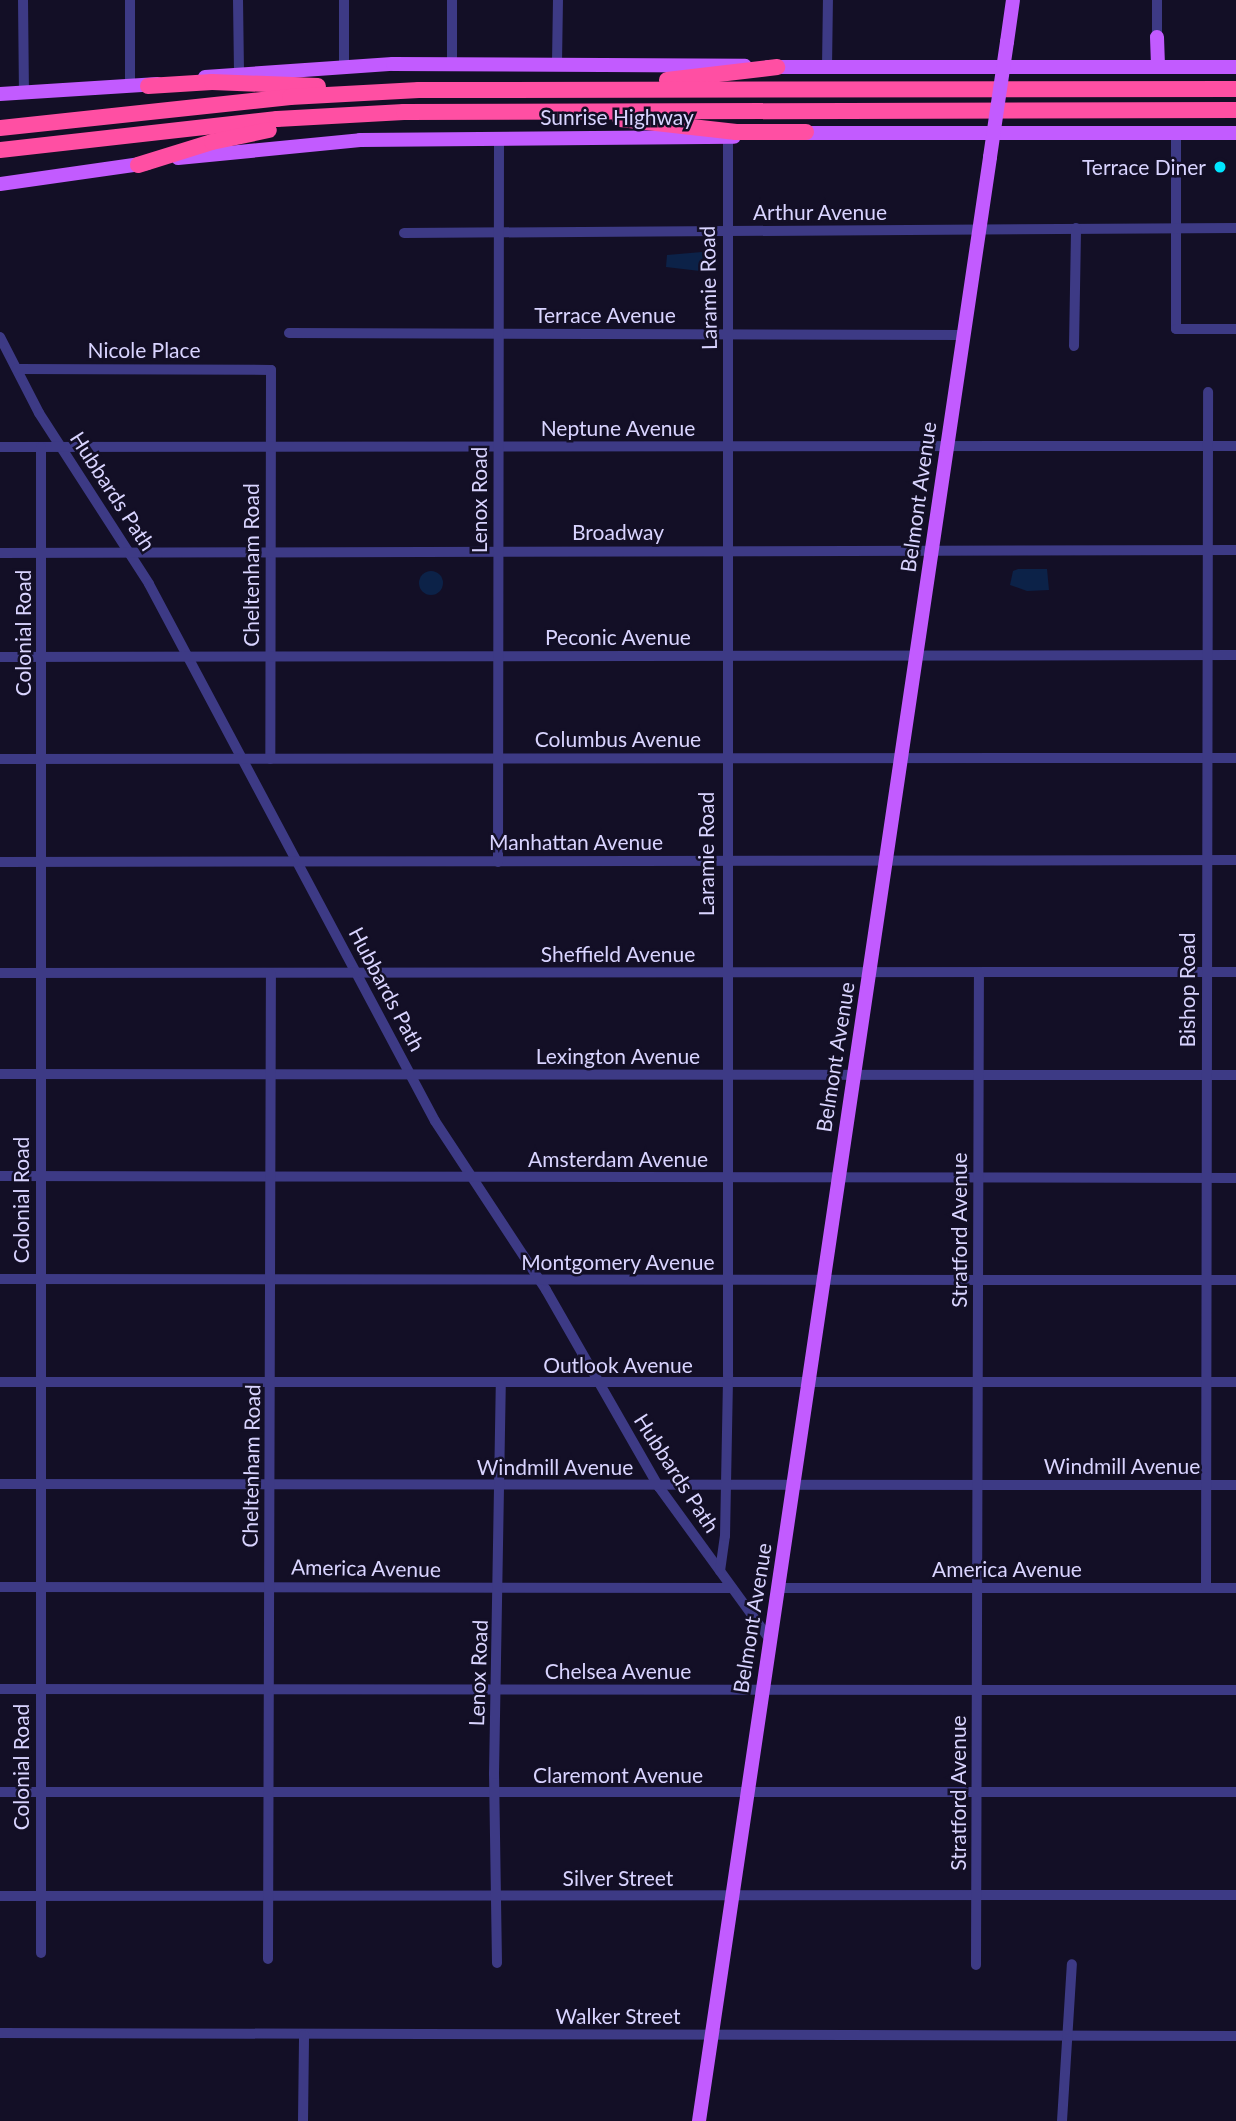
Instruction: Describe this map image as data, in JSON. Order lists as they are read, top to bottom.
{
  "streets": {
    "highway": ["Sunrise Highway"],
    "main road": ["Belmont Avenue"],
    "street": [
      "Arthur Avenue",
      "Laramie Road",
      "Terrace Avenue",
      "Nicole Place",
      "Neptune Avenue",
      "Hubbards Path",
      "Lenox Road",
      "Broadway",
      "Cheltenham Road",
      "Colonial Road",
      "Peconic Avenue",
      "Columbus Avenue",
      "Manhattan Avenue",
      "Sheffield Avenue",
      "Bishop Road",
      "Lexington Avenue",
      "Amsterdam Avenue",
      "Stratford Avenue",
      "Montgomery Avenue",
      "Outlook Avenue",
      "Windmill Avenue",
      "America Avenue",
      "Chelsea Avenue",
      "Claremont Avenue",
      "Silver Street",
      "Walker Street"
    ]
  },
  "crossings": [
    ["Sunrise Highway", "Laramie Road"],
    ["Sunrise Highway", "Lenox Road"],
    ["Arthur Avenue", "Laramie Road"],
    ["Arthur Avenue", "Belmont Avenue"],
    ["Arthur Avenue", "Lenox Road"],
    ["Laramie Road", "Terrace Avenue"],
    ["Laramie Road", "Neptune Avenue"],
    ["Laramie Road", "Hubbards Path"],
    ["Laramie Road", "Broadway"],
    ["Laramie Road", "Peconic Avenue"],
    ["Laramie Road", "Columbus Avenue"],
    ["Laramie Road", "Manhattan Avenue"],
    ["Laramie Road", "Sheffield Avenue"],
    ["Laramie Road", "Lexington Avenue"],
    ["Laramie Road", "Amsterdam Avenue"],
    ["Laramie Road", "Montgomery Avenue"],
    ["Laramie Road", "Outlook Avenue"],
    ["Laramie Road", "Windmill Avenue"],
    ["Terrace Avenue", "Belmont Avenue"],
    ["Terrace Avenue", "Lenox Road"],
    ["Nicole Place", "Hubbards Path"],
    ["Nicole Place", "Cheltenham Road"],
    ["Neptune Avenue", "Hubbards Path"],
    ["Neptune Avenue", "Belmont Avenue"],
    ["Neptune Avenue", "Lenox Road"],
    ["Neptune Avenue", "Cheltenham Road"],
    ["Neptune Avenue", "Colonial Road"],
    ["Neptune Avenue", "Bishop Road"],
    ["Hubbards Path", "Belmont Avenue"],
    ["Hubbards Path", "Broadway"],
    ["Hubbards Path", "Peconic Avenue"],
    ["Hubbards Path", "Columbus Avenue"],
    ["Hubbards Path", "Manhattan Avenue"],
    ["Hubbards Path", "Sheffield Avenue"],
    ["Hubbards Path", "Lexington Avenue"],
    ["Hubbards Path", "Amsterdam Avenue"],
    ["Hubbards Path", "Montgomery Avenue"],
    ["Hubbards Path", "Outlook Avenue"],
    ["Hubbards Path", "Windmill Avenue"],
    ["Hubbards Path", "America Avenue"],
    ["Belmont Avenue", "Broadway"],
    ["Belmont Avenue", "Peconic Avenue"],
    ["Belmont Avenue", "Columbus Avenue"],
    ["Belmont Avenue", "Manhattan Avenue"],
    ["Belmont Avenue", "Sheffield Avenue"],
    ["Belmont Avenue", "Lexington Avenue"],
    ["Belmont Avenue", "Amsterdam Avenue"],
    ["Belmont Avenue", "Montgomery Avenue"],
    ["Belmont Avenue", "Outlook Avenue"],
    ["Belmont Avenue", "Windmill Avenue"],
    ["Belmont Avenue", "America Avenue"],
    ["Belmont Avenue", "Chelsea Avenue"],
    ["Belmont Avenue", "Claremont Avenue"],
    ["Belmont Avenue", "Silver Street"],
    ["Belmont Avenue", "Walker Street"],
    ["Lenox Road", "Broadway"],
    ["Lenox Road", "Peconic Avenue"],
    ["Lenox Road", "Columbus Avenue"],
    ["Lenox Road", "Manhattan Avenue"],
    ["Lenox Road", "Outlook Avenue"],
    ["Lenox Road", "Windmill Avenue"],
    ["Lenox Road", "America Avenue"],
    ["Lenox Road", "Chelsea Avenue"],
    ["Lenox Road", "Claremont Avenue"],
    ["Lenox Road", "Silver Street"],
    ["Broadway", "Cheltenham Road"],
    ["Broadway", "Colonial Road"],
    ["Broadway", "Bishop Road"],
    ["Cheltenham Road", "Peconic Avenue"],
    ["Cheltenham Road", "Columbus Avenue"],
    ["Cheltenham Road", "Sheffield Avenue"],
    ["Cheltenham Road", "Lexington Avenue"],
    ["Cheltenham Road", "Amsterdam Avenue"],
    ["Cheltenham Road", "Montgomery Avenue"],
    ["Cheltenham Road", "Outlook Avenue"],
    ["Cheltenham Road", "Windmill Avenue"],
    ["Cheltenham Road", "America Avenue"],
    ["Cheltenham Road", "Chelsea Avenue"],
    ["Cheltenham Road", "Claremont Avenue"],
    ["Cheltenham Road", "Silver Street"],
    ["Colonial Road", "Peconic Avenue"],
    ["Colonial Road", "Columbus Avenue"],
    ["Colonial Road", "Manhattan Avenue"],
    ["Colonial Road", "Sheffield Avenue"],
    ["Colonial Road", "Lexington Avenue"],
    ["Colonial Road", "Amsterdam Avenue"],
    ["Colonial Road", "Montgomery Avenue"],
    ["Colonial Road", "Outlook Avenue"],
    ["Colonial Road", "Windmill Avenue"],
    ["Colonial Road", "America Avenue"],
    ["Colonial Road", "Chelsea Avenue"],
    ["Colonial Road", "Claremont Avenue"],
    ["Colonial Road", "Silver Street"],
    ["Peconic Avenue", "Bishop Road"],
    ["Columbus Avenue", "Bishop Road"],
    ["Manhattan Avenue", "Bishop Road"],
    ["Sheffield Avenue", "Bishop Road"],
    ["Sheffield Avenue", "Stratford Avenue"],
    ["Bishop Road", "Lexington Avenue"],
    ["Bishop Road", "Amsterdam Avenue"],
    ["Bishop Road", "Montgomery Avenue"],
    ["Bishop Road", "Outlook Avenue"],
    ["Bishop Road", "Windmill Avenue"],
    ["Bishop Road", "America Avenue"],
    ["Lexington Avenue", "Stratford Avenue"],
    ["Amsterdam Avenue", "Stratford Avenue"],
    ["Stratford Avenue", "Montgomery Avenue"],
    ["Stratford Avenue", "Outlook Avenue"],
    ["Stratford Avenue", "Windmill Avenue"],
    ["Stratford Avenue", "America Avenue"],
    ["Stratford Avenue", "Chelsea Avenue"],
    ["Stratford Avenue", "Claremont Avenue"],
    ["Stratford Avenue", "Silver Street"]
  ],
  "places": ["Terrace Diner"]
}
